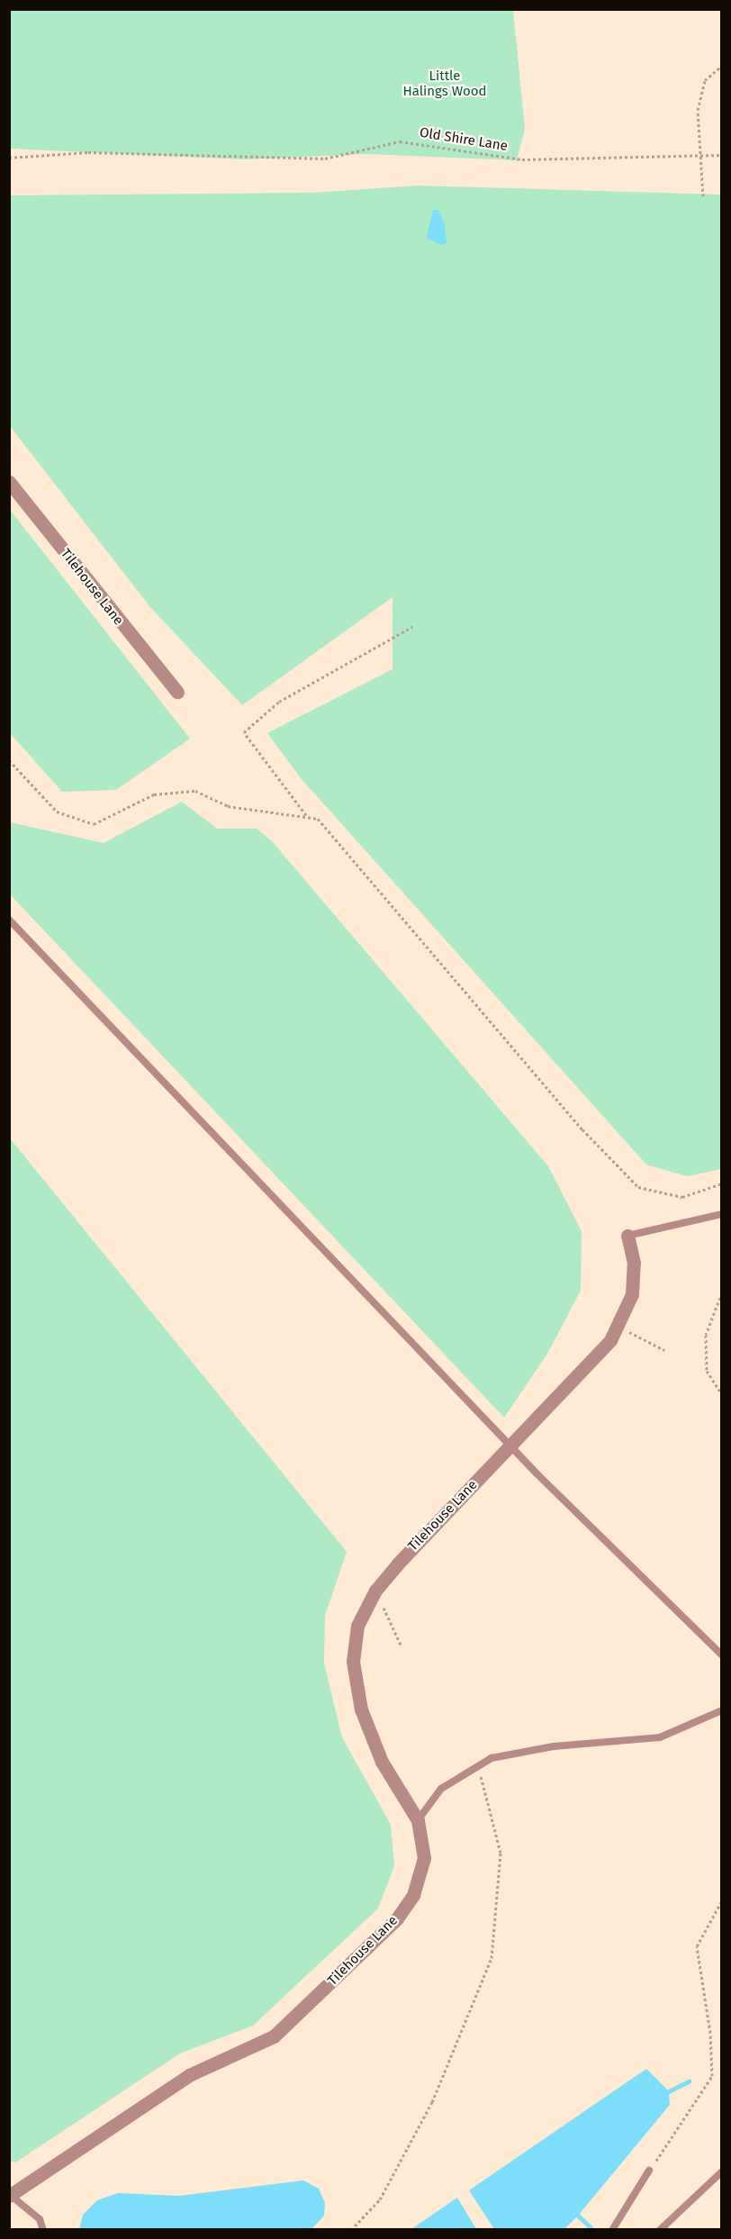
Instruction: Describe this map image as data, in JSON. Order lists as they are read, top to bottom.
{
  "streets": {
    "street": ["Tilehouse Lane"],
    "path": ["Old Shire Lane"]
  },
  "parks": ["Little Halings Wood"]
}
